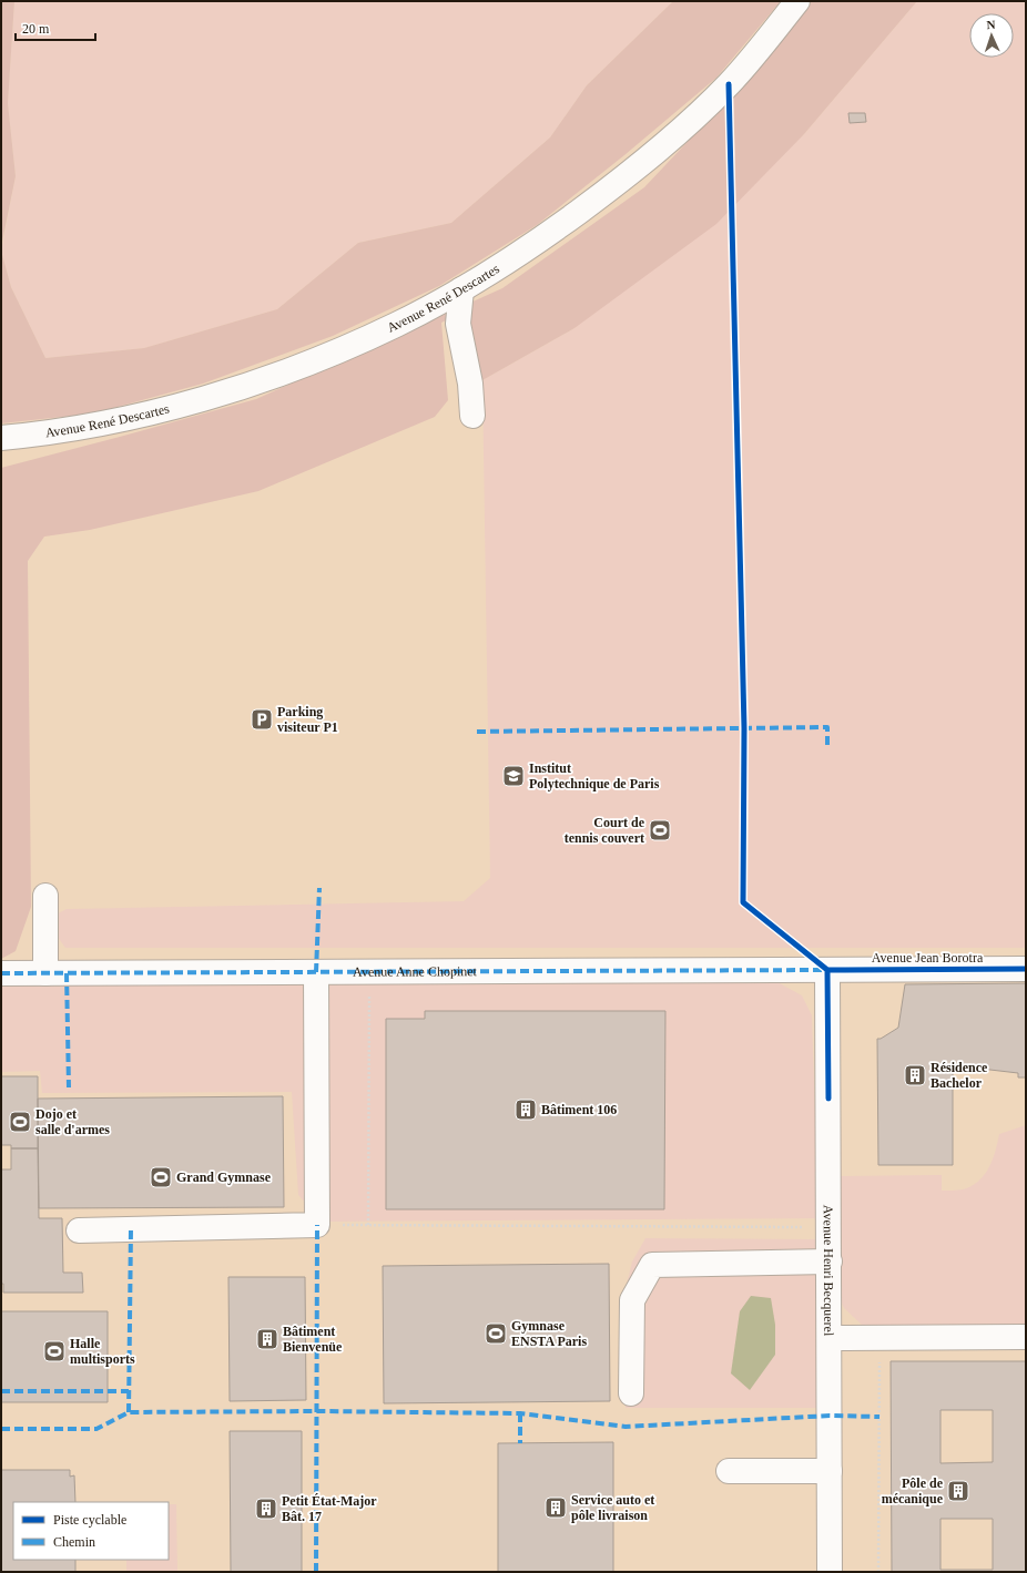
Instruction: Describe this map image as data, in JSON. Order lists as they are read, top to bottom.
{
  "streets": {
    "street": [
      "Avenue René Descartes",
      "Avenue Jean Borotra",
      "Avenue Anne Chopinet",
      "Avenue Henri Becquerel"
    ]
  },
  "crossings": [
    ["Avenue Jean Borotra", "Avenue Anne Chopinet"],
    ["Avenue Jean Borotra", "Avenue Henri Becquerel"],
    ["Avenue Anne Chopinet", "Avenue Henri Becquerel"]
  ],
  "places": {
    "parking": ["Parking visiteur P1"],
    "school or university": ["Institut Polytechnique de Paris"],
    "sports": [
      "Court de tennis couvert",
      "Dojo et salle d'armes",
      "Grand Gymnase",
      "Gymnase ENSTA Paris",
      "Halle multisports"
    ],
    "building": [
      "Résidence Bachelor",
      "Bâtiment 106",
      "Bâtiment Bienvenüe",
      "Pôle de mécanique",
      "Service auto et pôle livraison",
      "Petit État-Major Bât. 17"
    ]
  },
  "legend": ["Piste cyclable", "Chemin"],
  "scale_bar": "20 m",
  "north": "top"
}
